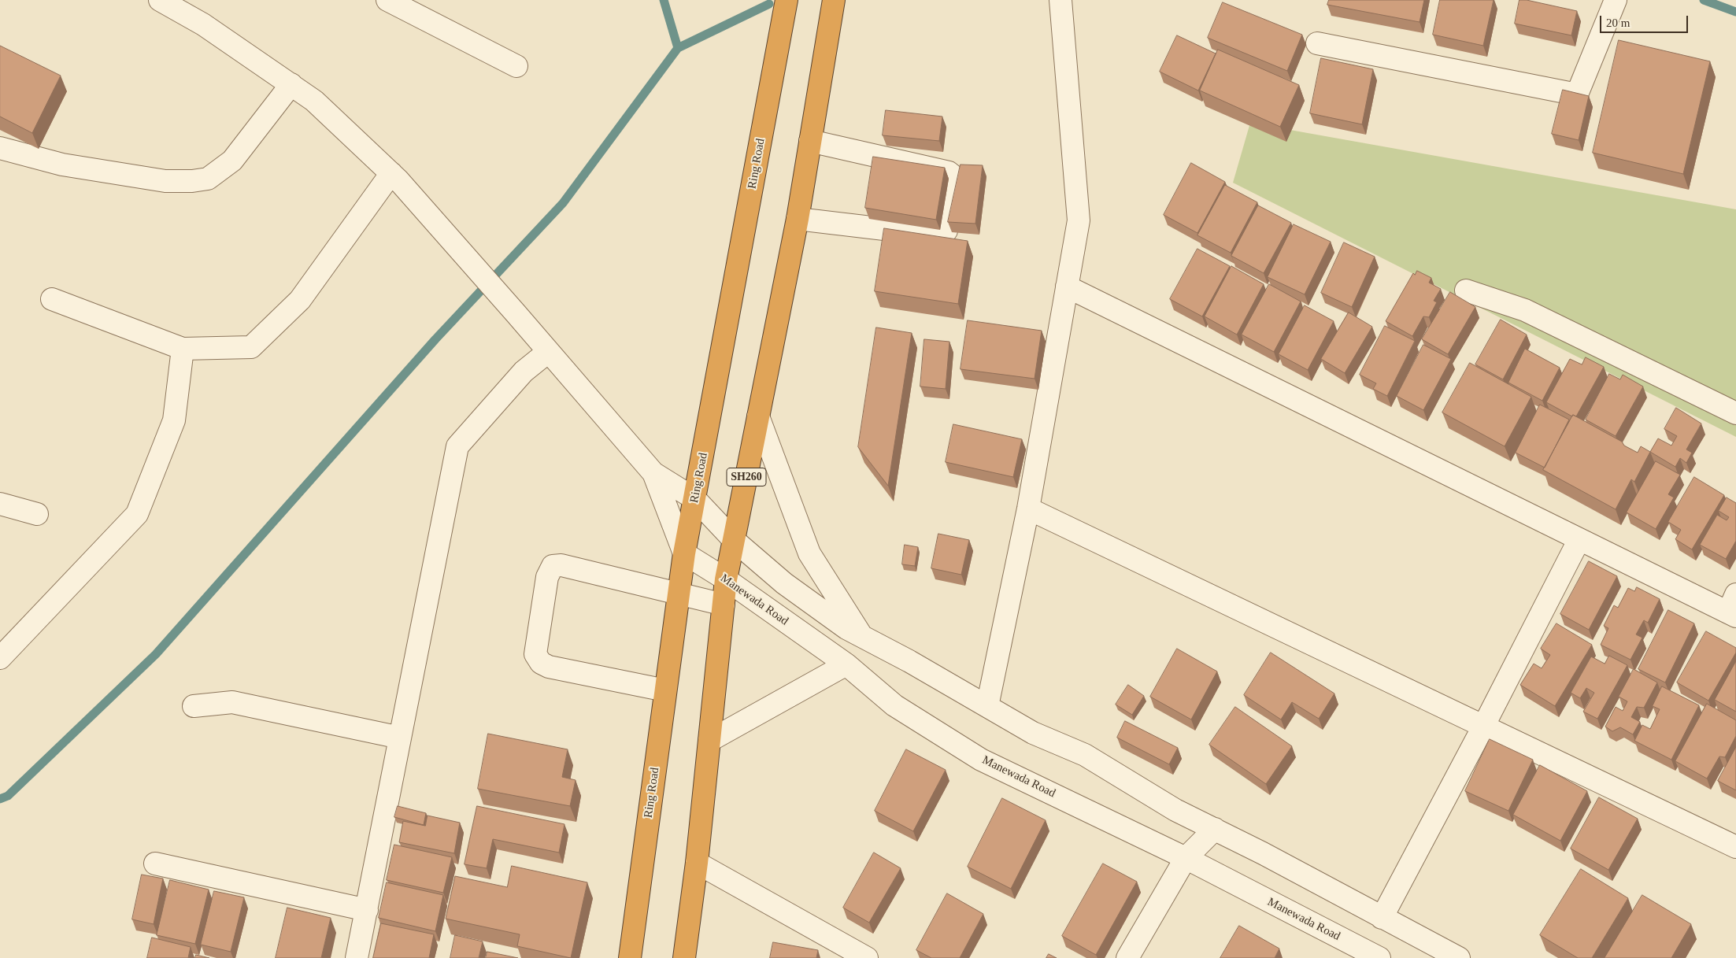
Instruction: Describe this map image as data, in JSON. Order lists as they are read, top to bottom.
{
  "streets": {
    "highway": ["Ring Road", "SH260"],
    "street": ["Manewada Road"]
  },
  "crossings": [
    ["Ring Road", "Manewada Road"],
    ["SH260", "Manewada Road"]
  ],
  "scale_bar": "20 m"
}
